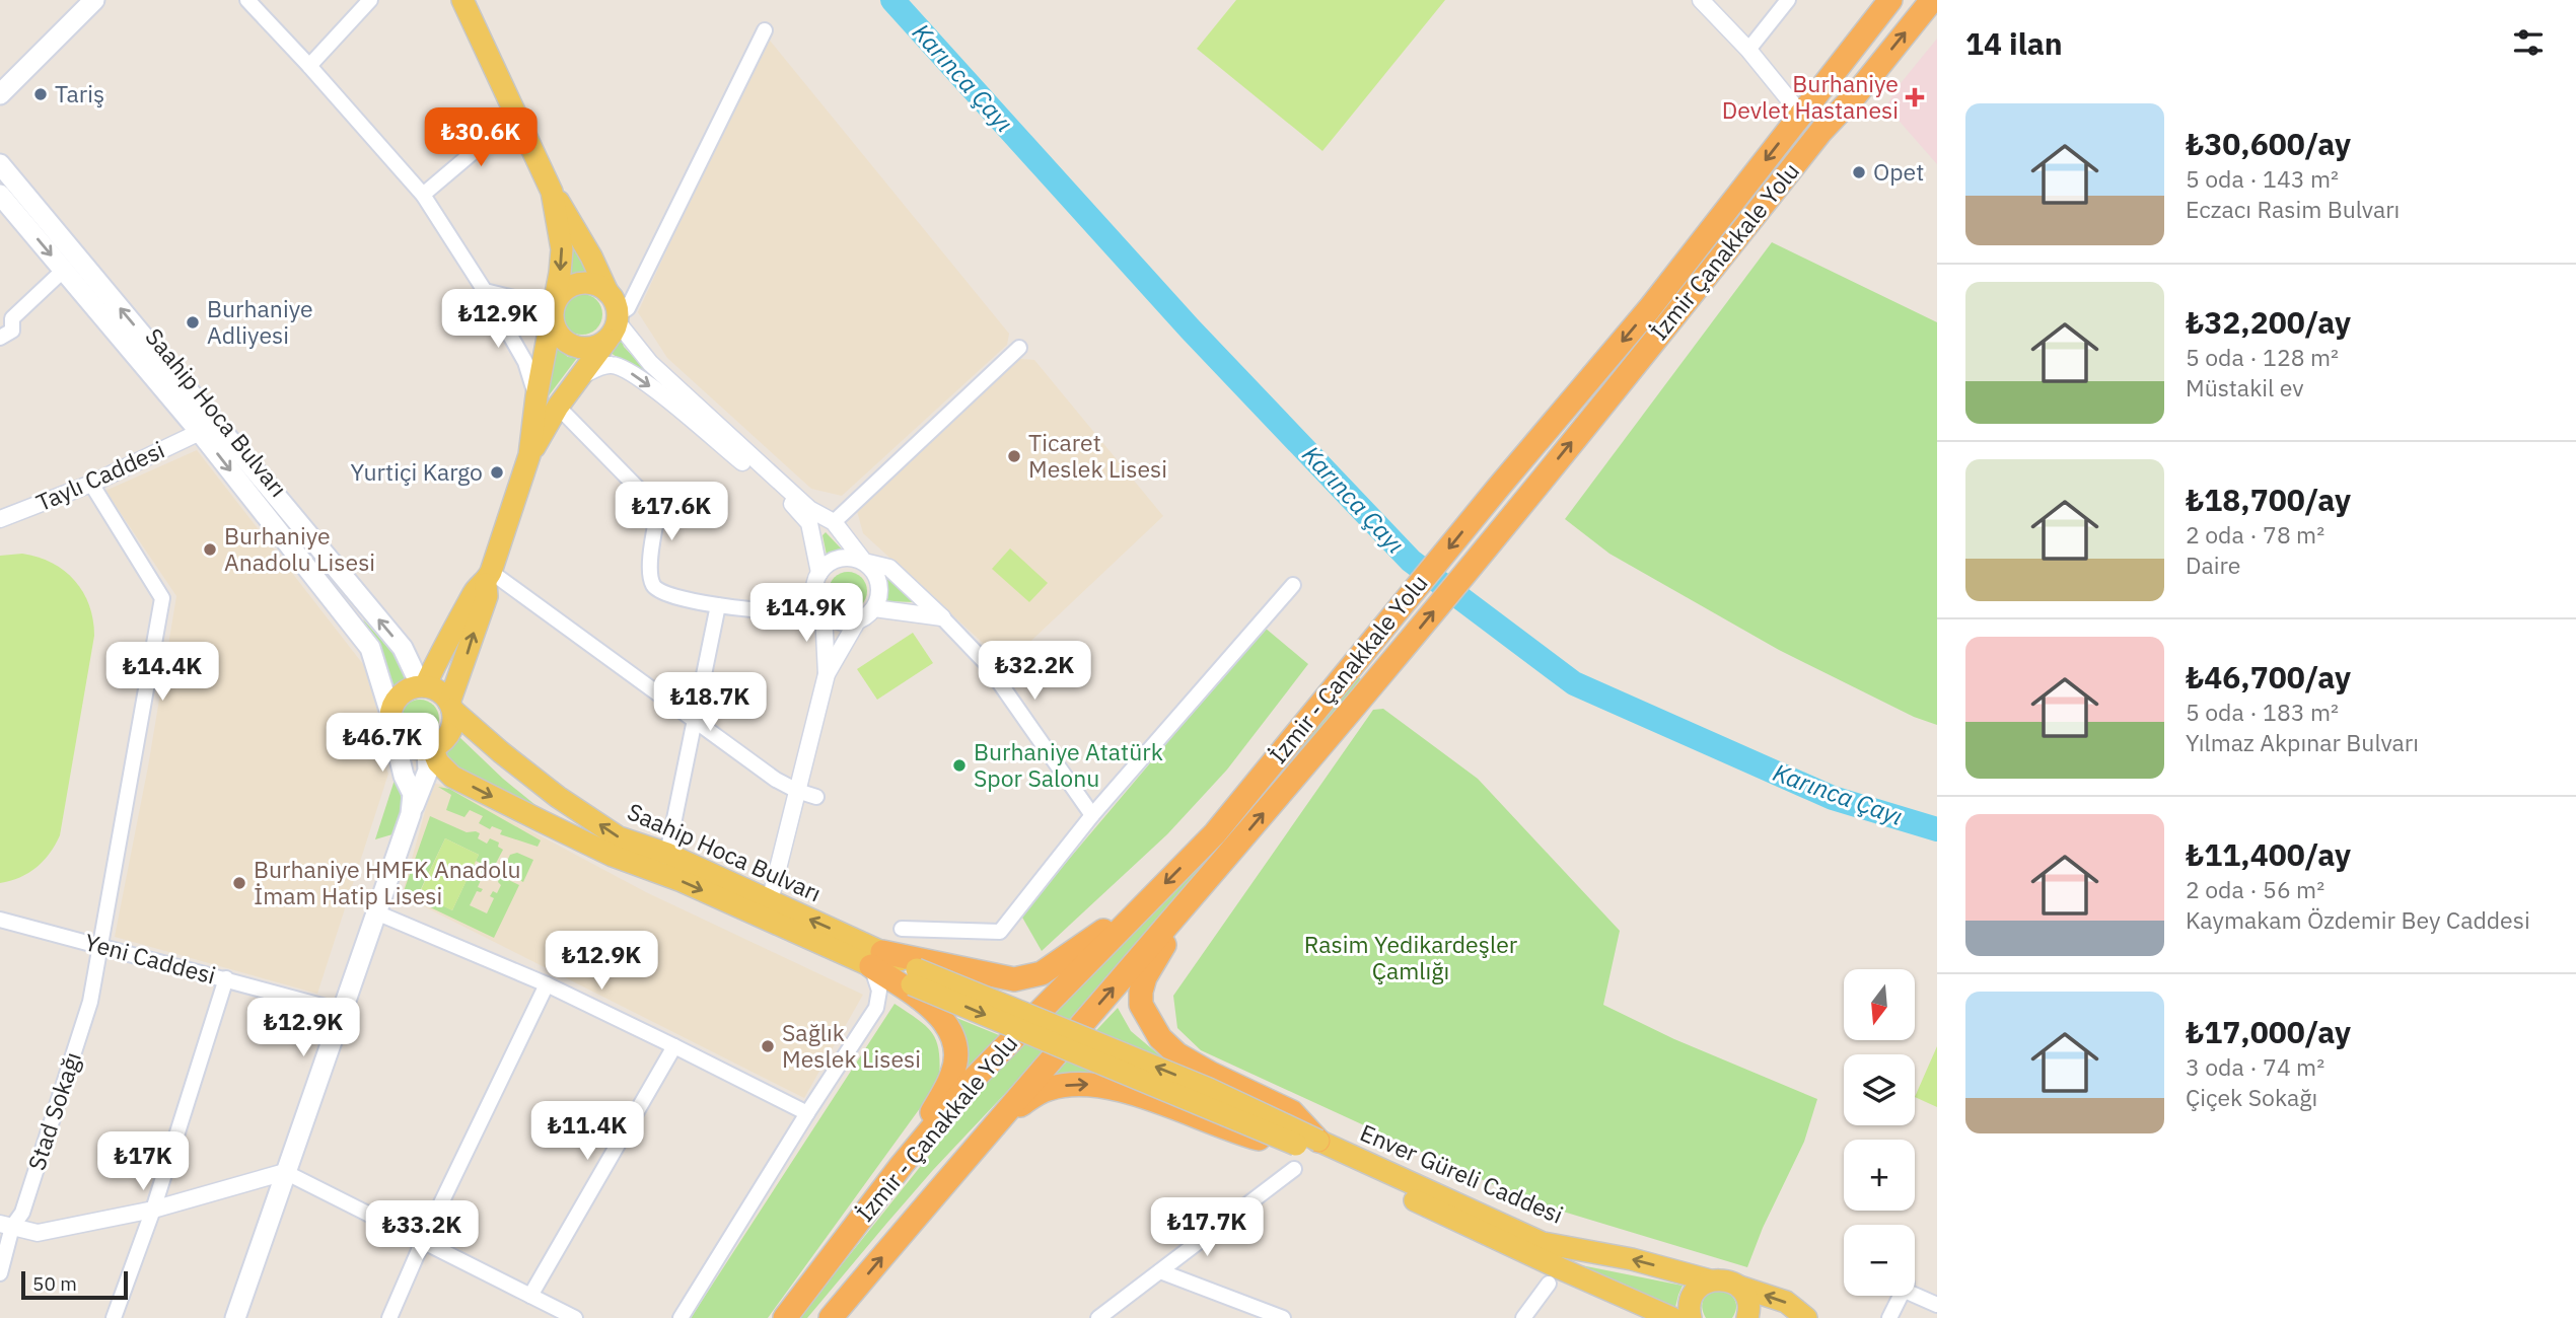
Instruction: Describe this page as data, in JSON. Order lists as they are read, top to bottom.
{
  "streets": {
    "highway": ["İzmir Çanakkale Yolu", "İzmir - Çanakkale Yolu"],
    "main road": ["Saahip Hoca Bulvarı", "Enver Güreli Caddesi"],
    "street": ["Taylı Caddesi", "Yeni Caddesi", "Stad Sokağı"]
  },
  "crossings": [
    ["İzmir Çanakkale Yolu", "İzmir - Çanakkale Yolu"],
    ["Saahip Hoca Bulvarı", "Taylı Caddesi"],
    ["Taylı Caddesi", "Stad Sokağı"],
    ["Yeni Caddesi", "Stad Sokağı"]
  ],
  "one_way": ["İzmir Çanakkale Yolu"],
  "water": ["Karınca Çayı"],
  "parks": ["Rasim Yedikardeşler Çamlığı"],
  "places": {
    "other": [
      "Tariş",
      "Opet",
      "Burhaniye Adliyesi",
      "Ticaret Meslek Lisesi",
      "Yurtiçi Kargo",
      "Burhaniye Anadolu Lisesi",
      "Burhaniye Atatürk Spor Salonu",
      "Burhaniye HMFK Anadolu İmam Hatip Lisesi",
      "Sağlık Meslek Lisesi"
    ],
    "health": ["Burhaniye Devlet Hastanesi"]
  },
  "scale_bar": "50 m",
  "north": "bottom",
  "page": {
    "heading": "14 ilan",
    "list": [
      {
        "name": "₺30,600/ay",
        "note": "5 oda · 143 m² · Eczacı Rasim Bulvarı"
      },
      {
        "name": "₺32,200/ay",
        "note": "5 oda · 128 m² · Müstakil ev"
      },
      {
        "name": "₺18,700/ay",
        "note": "2 oda · 78 m² · Daire"
      },
      {
        "name": "₺46,700/ay",
        "note": "5 oda · 183 m² · Yılmaz Akpınar Bulvarı"
      },
      {
        "name": "₺11,400/ay",
        "note": "2 oda · 56 m² · Kaymakam Özdemir Bey Caddesi"
      },
      {
        "name": "₺17,000/ay",
        "note": "3 oda · 74 m² · Çiçek Sokağı"
      }
    ],
    "price": [
      "₺30.6K",
      "₺12.9K",
      "₺17.6K",
      "₺14.9K",
      "₺32.2K",
      "₺14.4K",
      "₺18.7K",
      "₺46.7K",
      "₺12.9K",
      "₺12.9K",
      "₺11.4K",
      "₺17K",
      "₺17.7K",
      "₺33.2K"
    ],
    "map_buttons": ["+", "−"],
    "scale": "50 m"
  }
}
